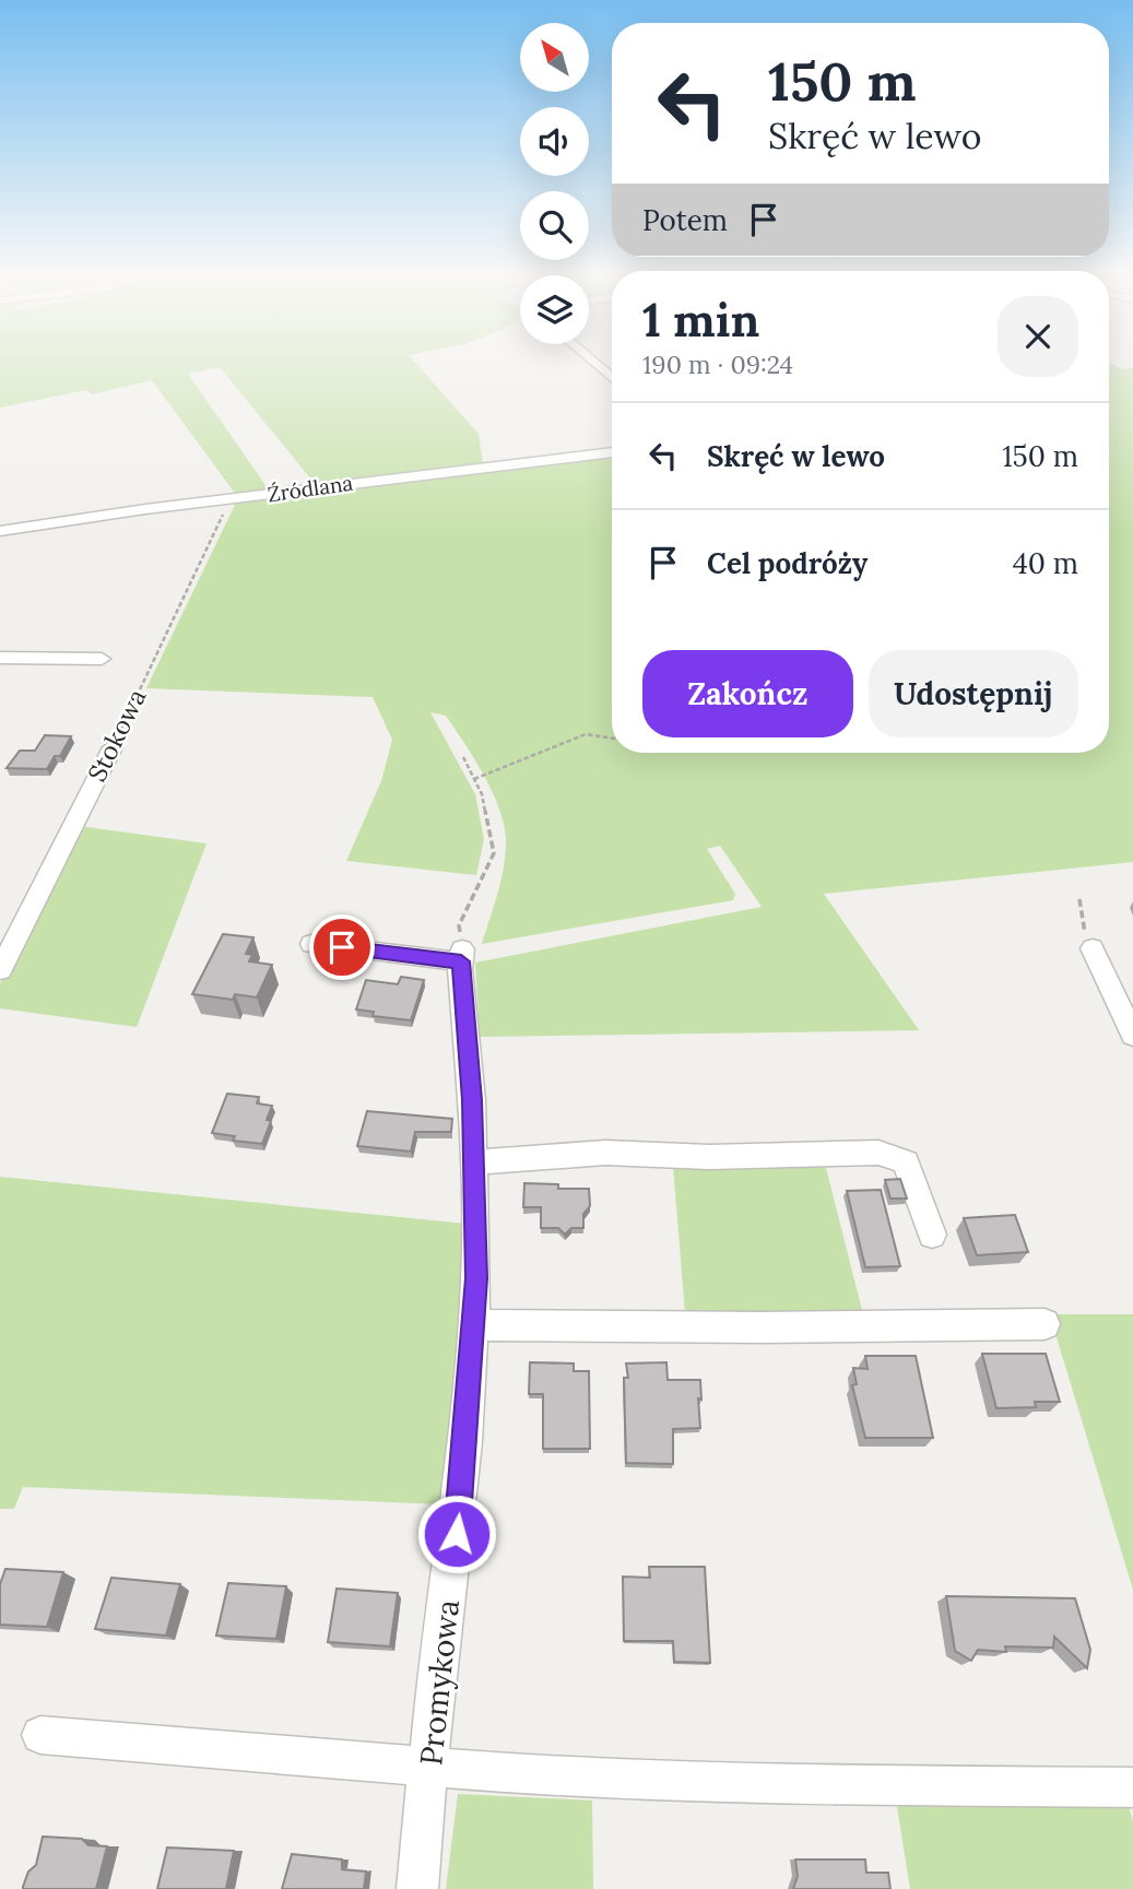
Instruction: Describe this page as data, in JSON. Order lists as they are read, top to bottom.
{
  "streets": {
    "street": ["Źródlana", "Stokowa", "Promykowa"]
  },
  "crossings": [
    ["Źródlana", "Stokowa"]
  ],
  "north": "top left",
  "page": {
    "turn": ["150 m", "Skręć w lewo"],
    "then": "Potem",
    "heading": ["1 min", "190 m · 09:24"],
    "list": [
      {
        "name": "Skręć w lewo",
        "value": "150 m"
      },
      {
        "name": "Cel podróży",
        "value": "40 m"
      }
    ],
    "buttons": ["Zakończ", "Udostępnij"]
  }
}
